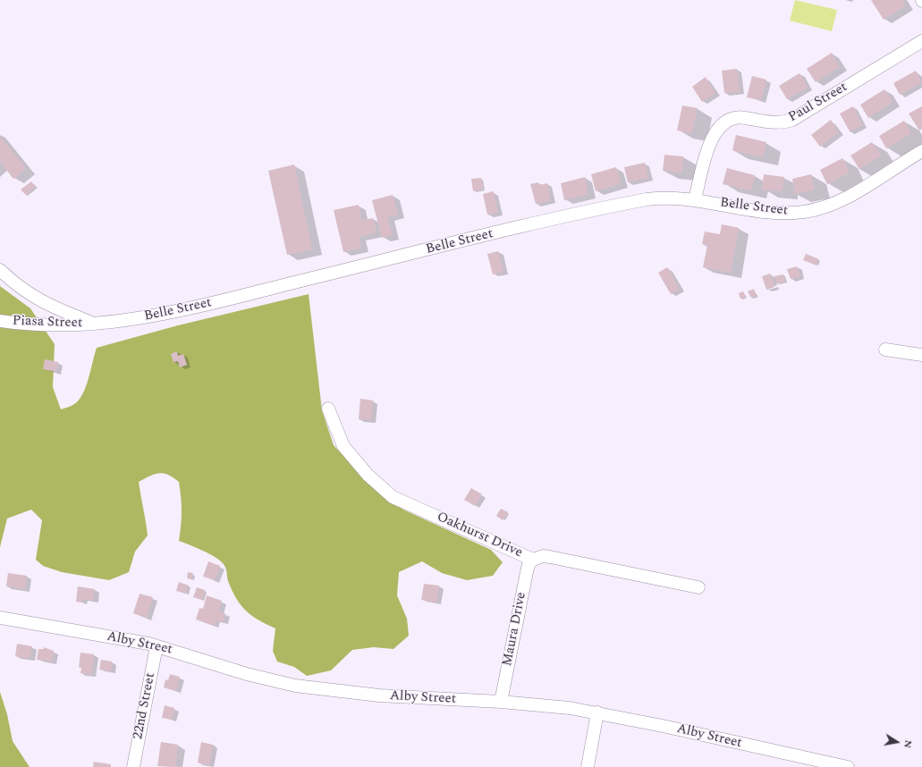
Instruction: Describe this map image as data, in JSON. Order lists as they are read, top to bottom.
{
  "streets": {
    "street": [
      "Paul Street",
      "Belle Street",
      "Piasa Street",
      "Oakhurst Drive",
      "Maura Drive",
      "Alby Street",
      "22nd Street"
    ]
  },
  "crossings": [
    ["Paul Street", "Belle Street"],
    ["Belle Street", "Piasa Street"],
    ["Oakhurst Drive", "Maura Drive"],
    ["Maura Drive", "Alby Street"],
    ["Alby Street", "22nd Street"]
  ],
  "north": "right"
}
